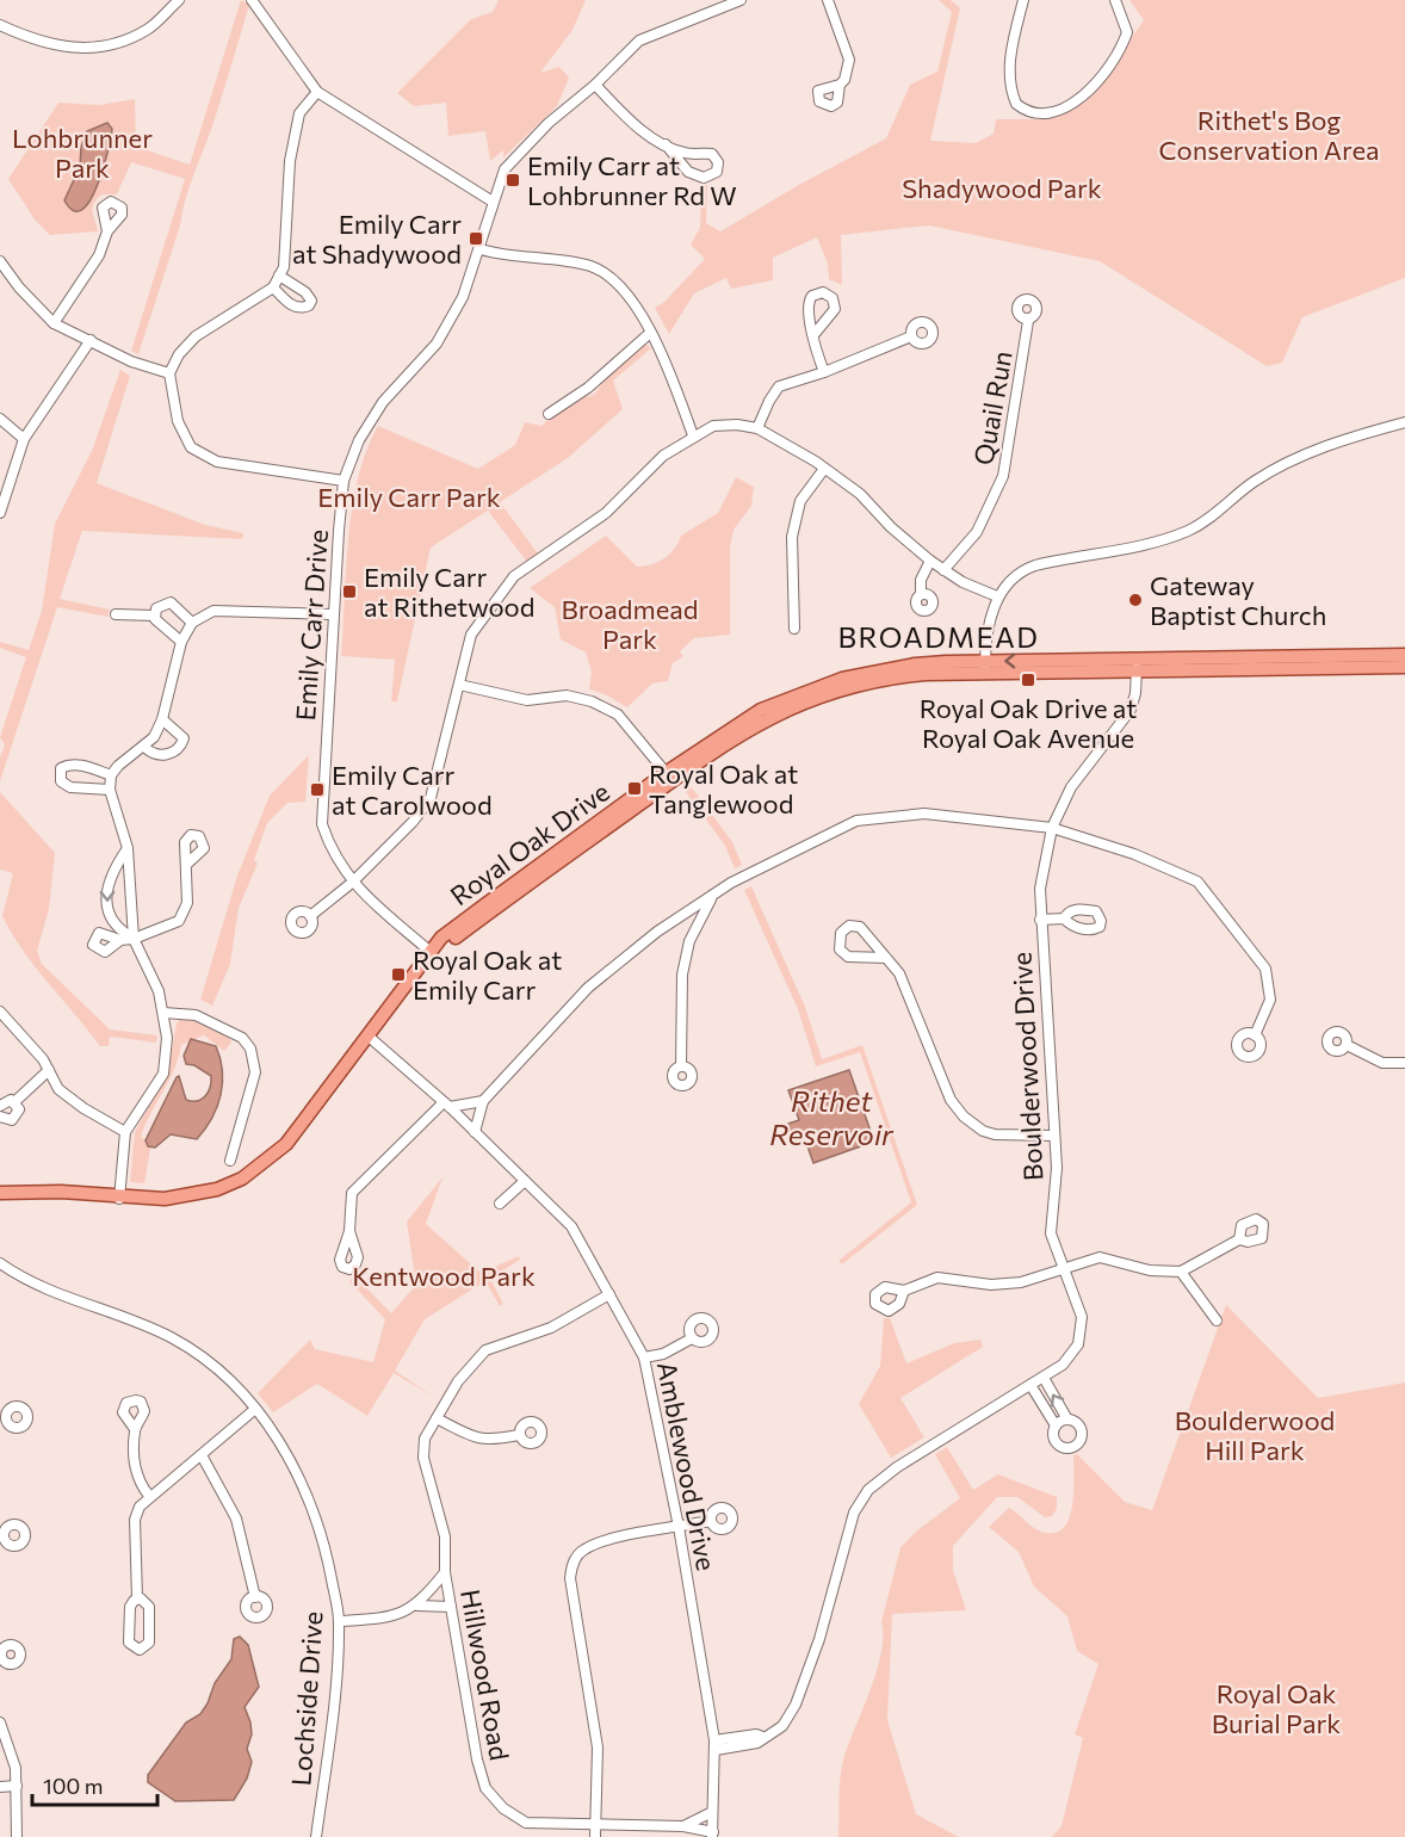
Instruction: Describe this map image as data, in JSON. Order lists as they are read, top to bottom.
{
  "streets": {
    "main road": ["Royal Oak Drive"],
    "street": [
      "Quail Run",
      "Emily Carr Drive",
      "Boulderwood Drive",
      "Amblewood Drive",
      "Hillwood Road",
      "Lochside Drive"
    ]
  },
  "crossings": [
    ["Emily Carr Drive", "Royal Oak Drive"],
    ["Royal Oak Drive", "Boulderwood Drive"],
    ["Royal Oak Drive", "Amblewood Drive"],
    ["Boulderwood Drive", "Amblewood Drive"],
    ["Amblewood Drive", "Hillwood Road"]
  ],
  "districts": ["BROADMEAD"],
  "water": ["Rithet Reservoir"],
  "parks": [
    "Rithet's Bog Conservation Area",
    "Lohbrunner Park",
    "Shadywood Park",
    "Emily Carr Park",
    "Broadmead Park",
    "Kentwood Park",
    "Boulderwood Hill Park",
    "Royal Oak Burial Park"
  ],
  "places": {
    "transit": [
      "Emily Carr at Lohbrunner Rd W",
      "Emily Carr at Shadywood",
      "Emily Carr at Rithetwood",
      "Royal Oak Drive at Royal Oak Avenue",
      "Royal Oak at Tanglewood",
      "Emily Carr at Carolwood",
      "Royal Oak at Emily Carr"
    ],
    "other": ["Gateway Baptist Church"]
  },
  "scale_bar": "100 m"
}
